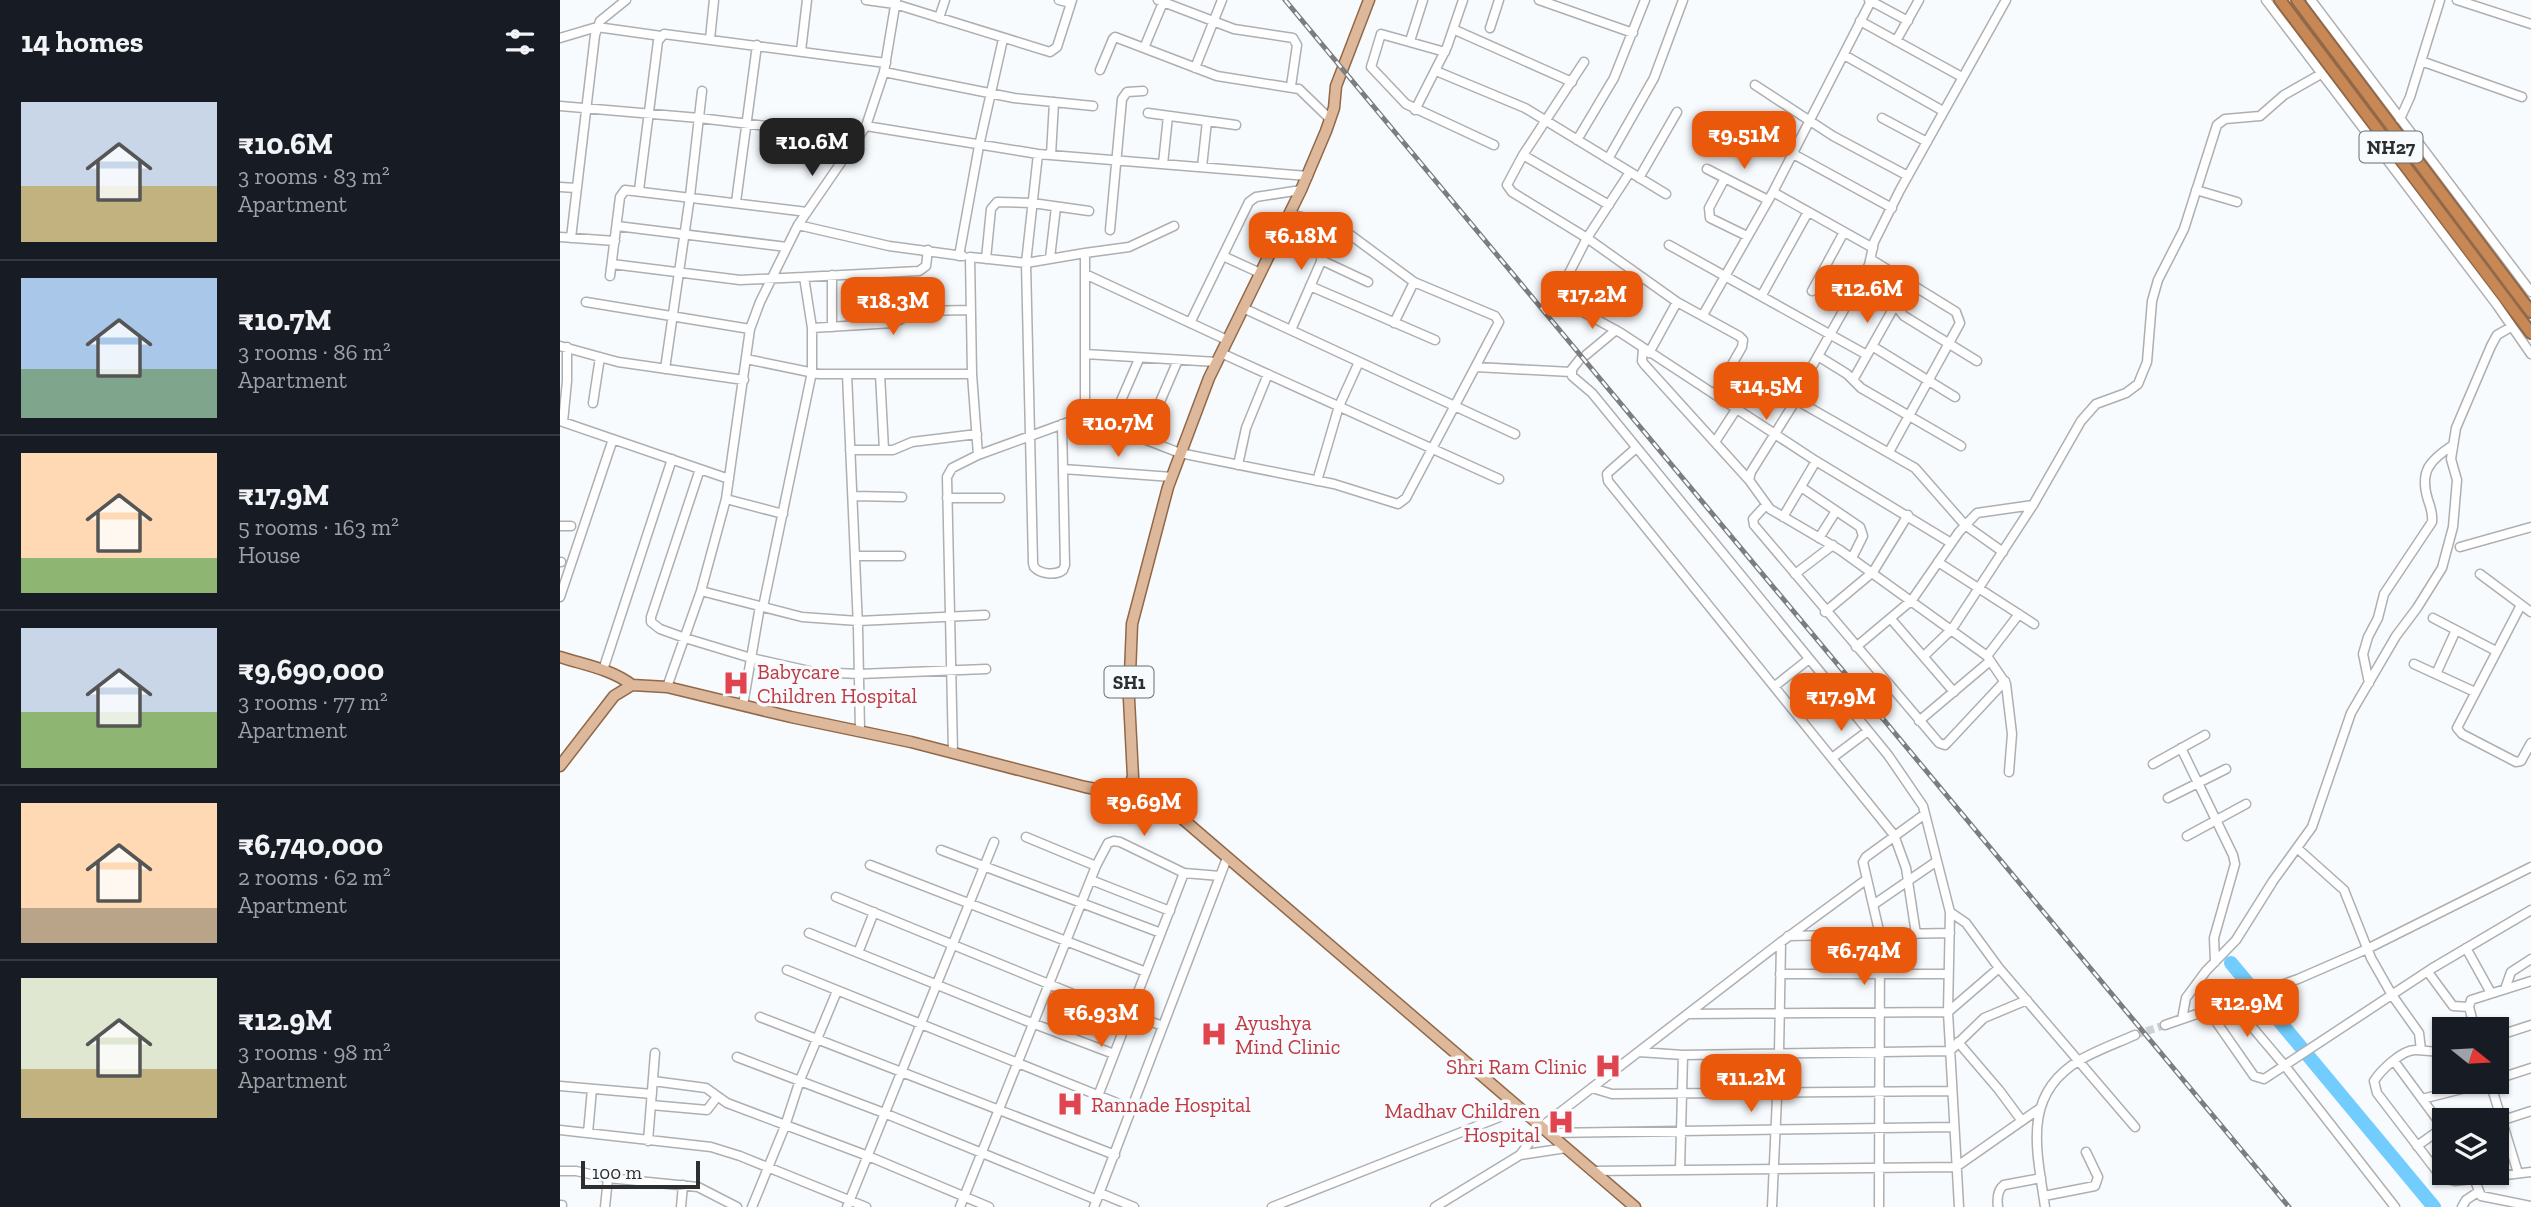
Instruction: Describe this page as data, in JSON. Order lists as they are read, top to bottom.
{
  "streets": {
    "highway": ["NH27"],
    "main road": ["SH1"]
  },
  "places": {
    "hospital": [
      "Babycare Children Hospital",
      "Ayushya Mind Clinic",
      "Shri Ram Clinic",
      "Rannade Hospital",
      "Madhav Children Hospital"
    ]
  },
  "scale_bar": "100 m",
  "north": "right",
  "page": {
    "heading": "14 homes",
    "list": [
      {
        "name": "₹10.6M",
        "note": "3 rooms · 83 m² · Apartment"
      },
      {
        "name": "₹10.7M",
        "note": "3 rooms · 86 m² · Apartment"
      },
      {
        "name": "₹17.9M",
        "note": "5 rooms · 163 m² · House"
      },
      {
        "name": "₹9,690,000",
        "note": "3 rooms · 77 m² · Apartment"
      },
      {
        "name": "₹6,740,000",
        "note": "2 rooms · 62 m² · Apartment"
      },
      {
        "name": "₹12.9M",
        "note": "3 rooms · 98 m² · Apartment"
      }
    ],
    "price": [
      "₹9.51M",
      "₹10.6M",
      "₹6.18M",
      "₹12.6M",
      "₹17.2M",
      "₹18.3M",
      "₹14.5M",
      "₹10.7M",
      "₹17.9M",
      "₹9.69M",
      "₹6.74M",
      "₹12.9M",
      "₹6.93M",
      "₹11.2M"
    ],
    "scale": "100 m"
  }
}
